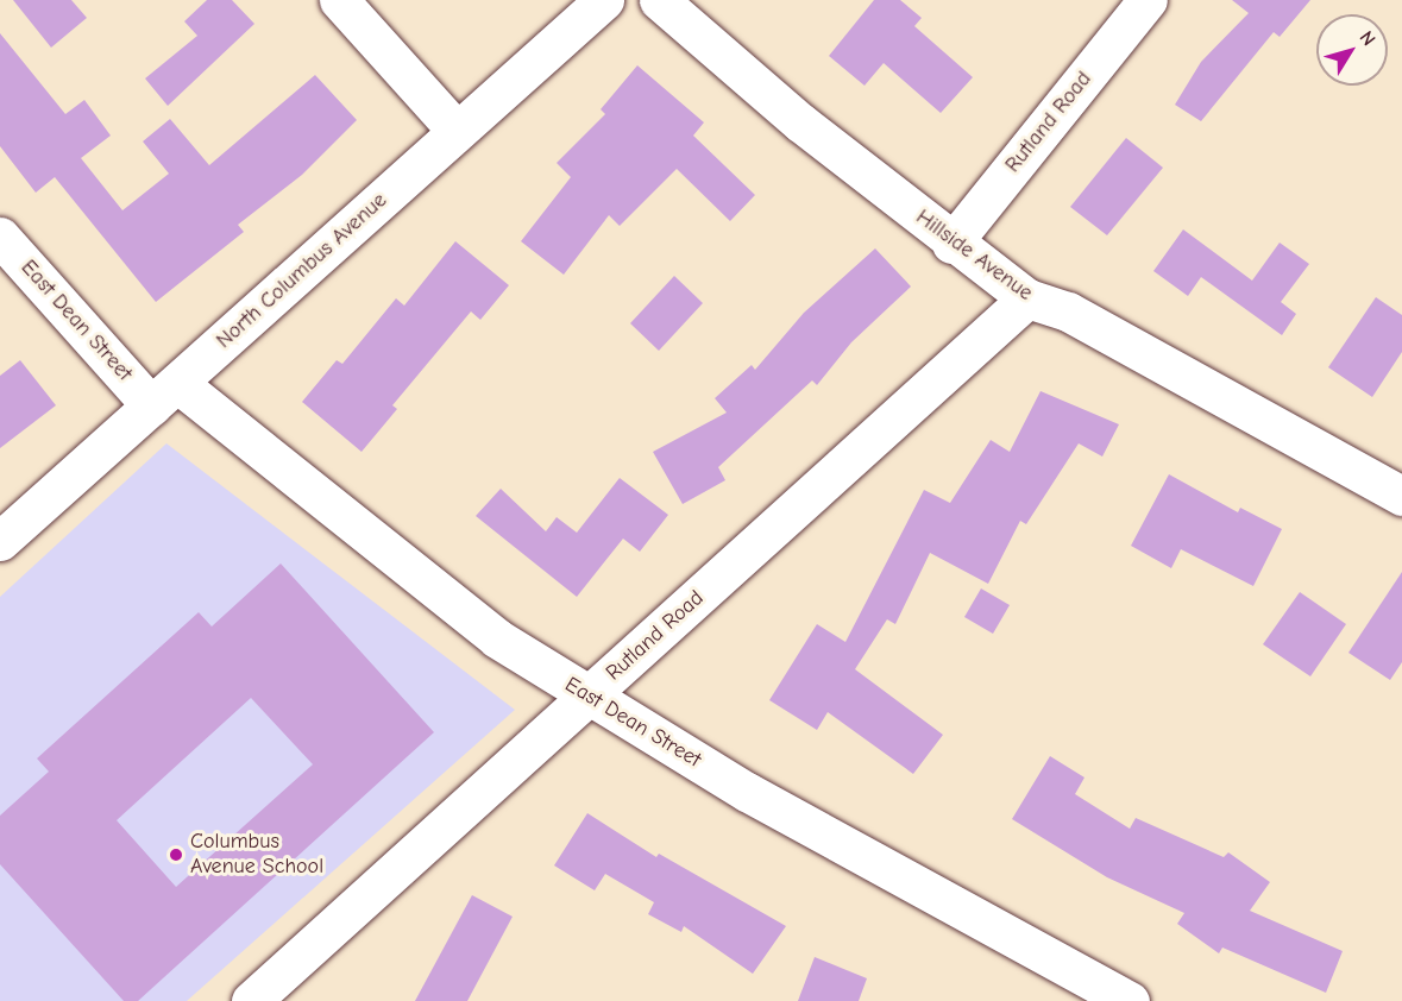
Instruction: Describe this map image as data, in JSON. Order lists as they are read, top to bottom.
{
  "streets": {
    "street": [
      "Rutland Road",
      "Hillside Avenue",
      "North Columbus Avenue",
      "East Dean Street"
    ]
  },
  "crossings": [
    ["Rutland Road", "Hillside Avenue"],
    ["Rutland Road", "East Dean Street"],
    ["North Columbus Avenue", "East Dean Street"]
  ],
  "places": ["Columbus Avenue School"],
  "north": "top right"
}
